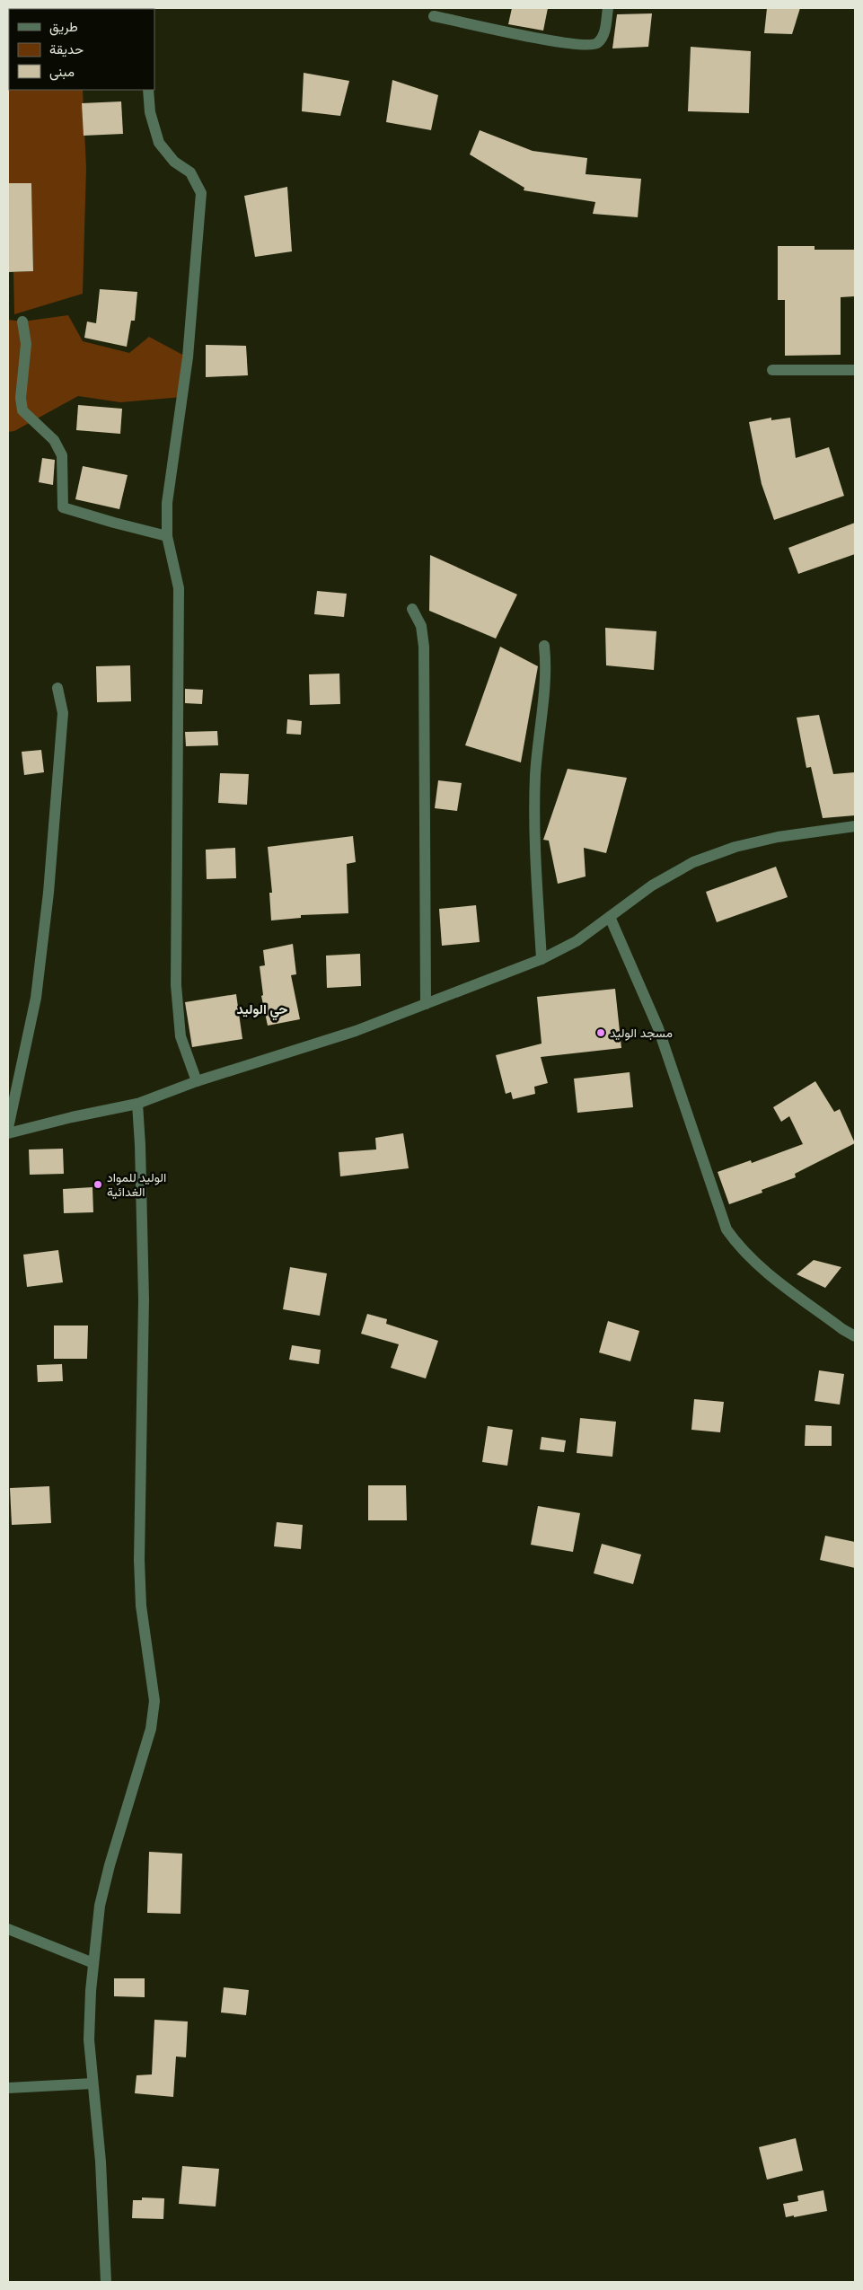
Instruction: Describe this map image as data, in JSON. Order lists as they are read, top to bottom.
{
  "districts": ["حي الوليد"],
  "places": ["مسجد الوليد", "الوليد للمواد الغدائية"],
  "legend": ["طريق", "حديقة", "مبنى"]
}
